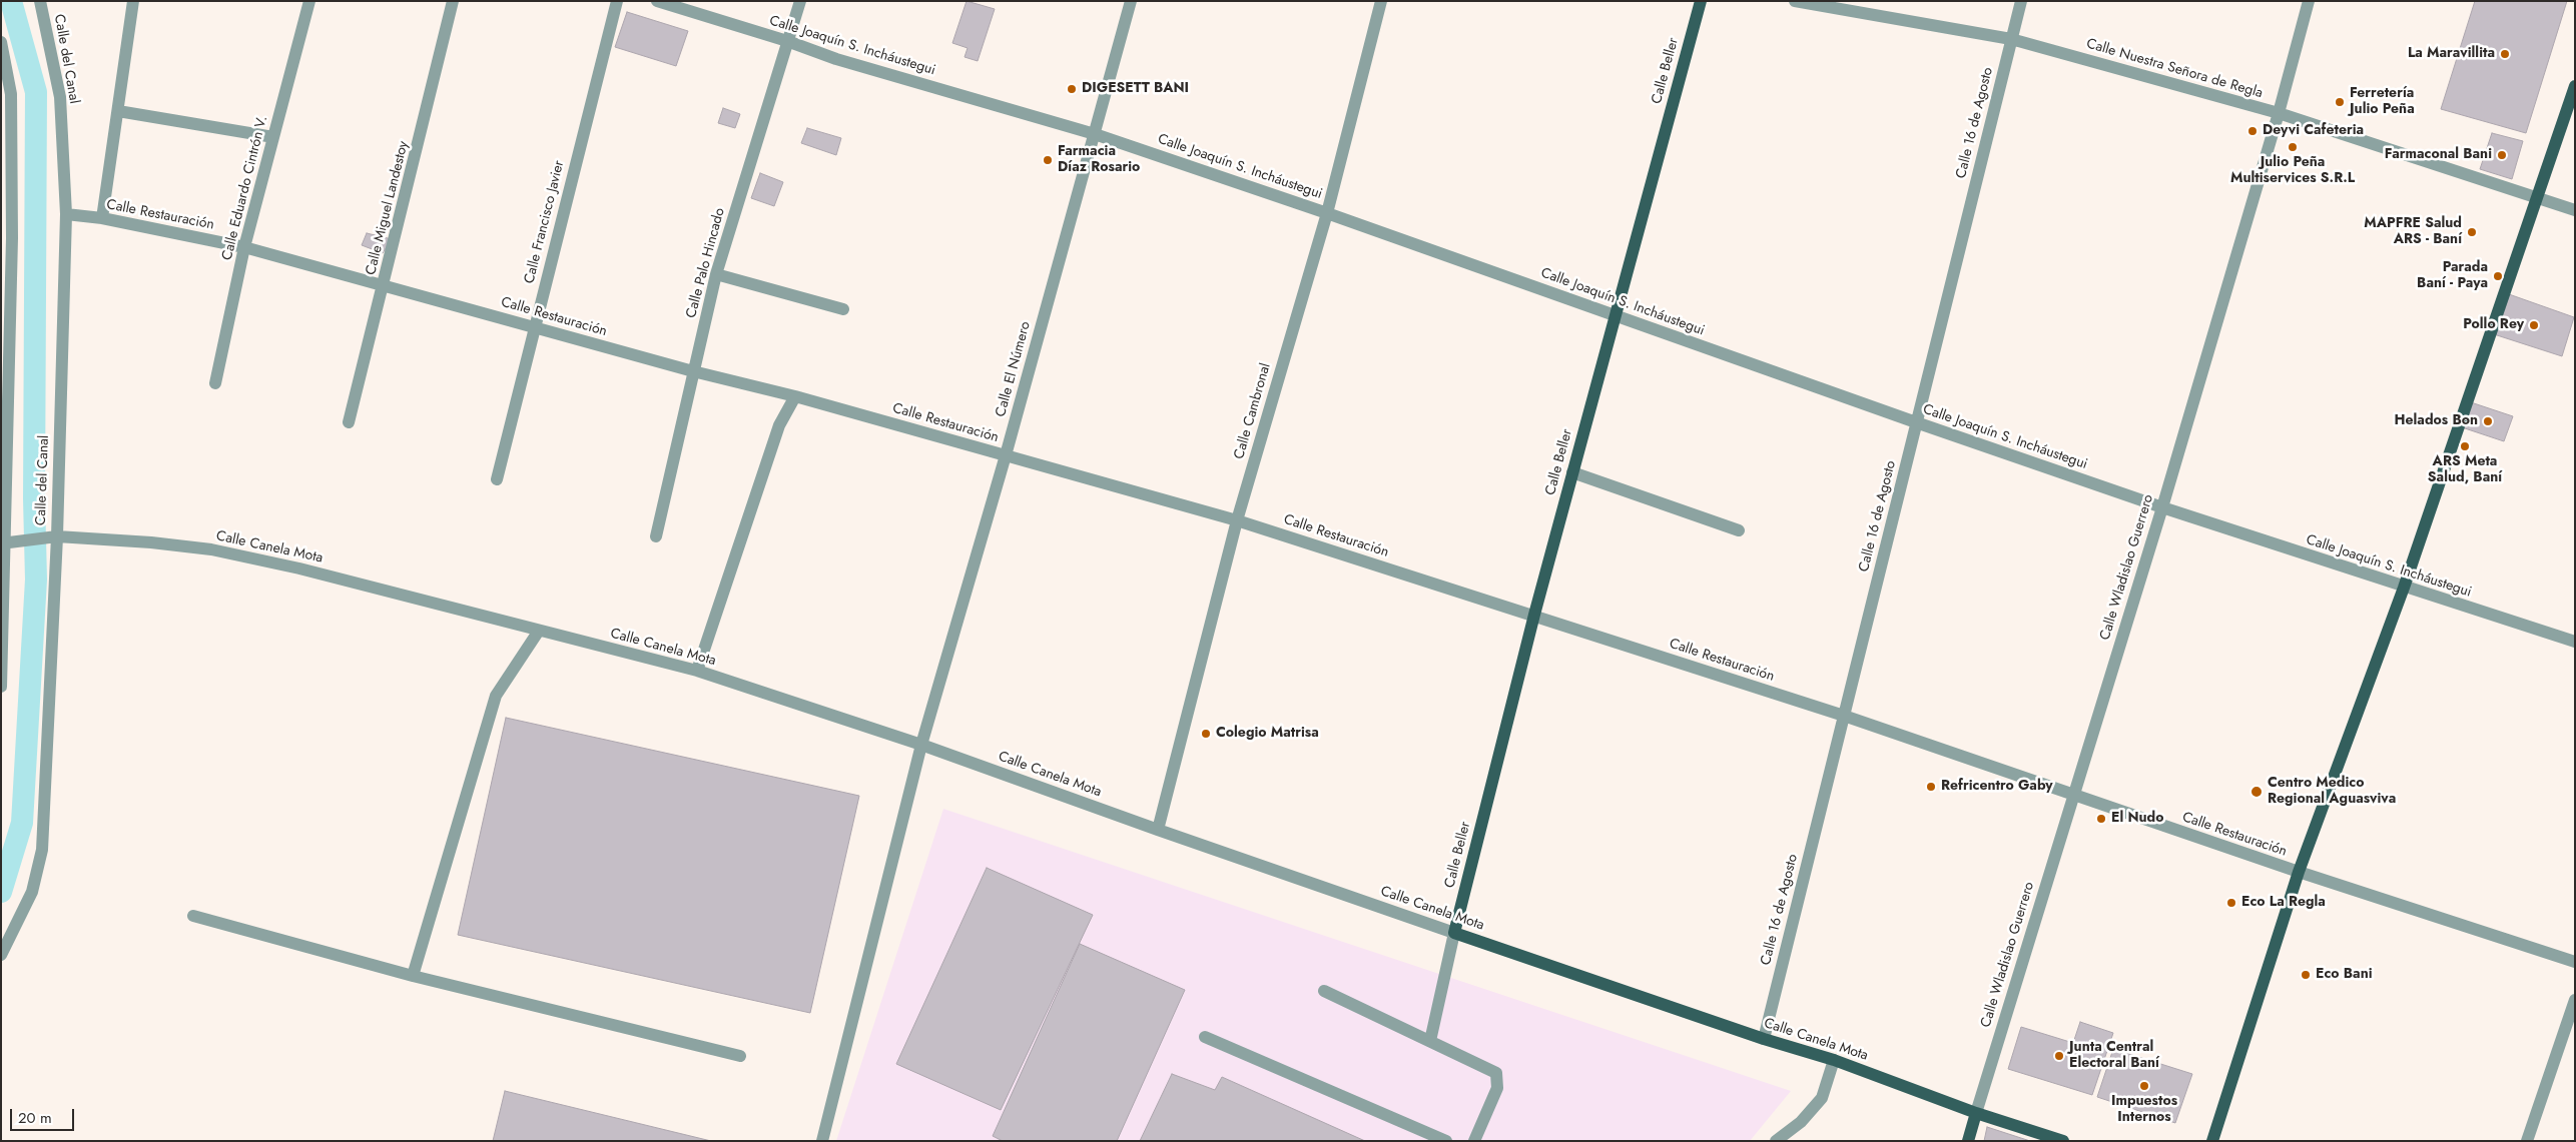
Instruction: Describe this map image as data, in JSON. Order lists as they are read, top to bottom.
{
  "streets": {
    "main road": ["Calle Beller", "Calle Canela Mota", "Calle Wladislao Guerrero"],
    "street": [
      "Calle Joaquín S. Incháustegui",
      "Calle del Canal",
      "Calle Nuestra Señora de Regla",
      "Calle 16 de Agosto",
      "Calle Eduardo Cintrón V.",
      "Calle Miguel Landestoy",
      "Calle Restauración",
      "Calle Francisco Javier",
      "Calle Palo Hincado",
      "Calle El Número",
      "Calle Cambronal"
    ]
  },
  "crossings": [
    ["Calle Joaquín S. Incháustegui", "Calle Beller"],
    ["Calle Joaquín S. Incháustegui", "Calle 16 de Agosto"],
    ["Calle Joaquín S. Incháustegui", "Calle Palo Hincado"],
    ["Calle Joaquín S. Incháustegui", "Calle El Número"],
    ["Calle Joaquín S. Incháustegui", "Calle Cambronal"],
    ["Calle Joaquín S. Incháustegui", "Calle Wladislao Guerrero"],
    ["Calle del Canal", "Calle Restauración"],
    ["Calle del Canal", "Calle Canela Mota"],
    ["Calle Nuestra Señora de Regla", "Calle 16 de Agosto"],
    ["Calle Nuestra Señora de Regla", "Calle Wladislao Guerrero"],
    ["Calle Beller", "Calle Restauración"],
    ["Calle Beller", "Calle Canela Mota"],
    ["Calle 16 de Agosto", "Calle Restauración"],
    ["Calle 16 de Agosto", "Calle Canela Mota"],
    ["Calle Eduardo Cintrón V.", "Calle Restauración"],
    ["Calle Miguel Landestoy", "Calle Restauración"],
    ["Calle Restauración", "Calle Francisco Javier"],
    ["Calle Restauración", "Calle Palo Hincado"],
    ["Calle Restauración", "Calle El Número"],
    ["Calle Restauración", "Calle Cambronal"],
    ["Calle Restauración", "Calle Wladislao Guerrero"],
    ["Calle El Número", "Calle Canela Mota"],
    ["Calle Cambronal", "Calle Canela Mota"],
    ["Calle Canela Mota", "Calle Wladislao Guerrero"]
  ],
  "places": [
    "La Maravillita",
    "DIGESETT BANI",
    "Ferretería Julio Peña",
    "Deyvi Cafeteria",
    "Julio Peña Multiservices S.R.L",
    "Farmaconal Bani",
    "Farmacia Díaz Rosario",
    "MAPFRE Salud ARS - Baní",
    "Parada Baní - Paya",
    "Pollo Rey",
    "Helados Bon",
    "ARS Meta Salud, Baní",
    "Colegio Matrisa",
    "Refricentro Gaby",
    "Centro Medico Regional Aguasviva",
    "El Nudo",
    "Eco La Regla",
    "Eco Bani",
    "Junta Central Electoral Baní",
    "Impuestos Internos"
  ],
  "scale_bar": "20 m"
}
